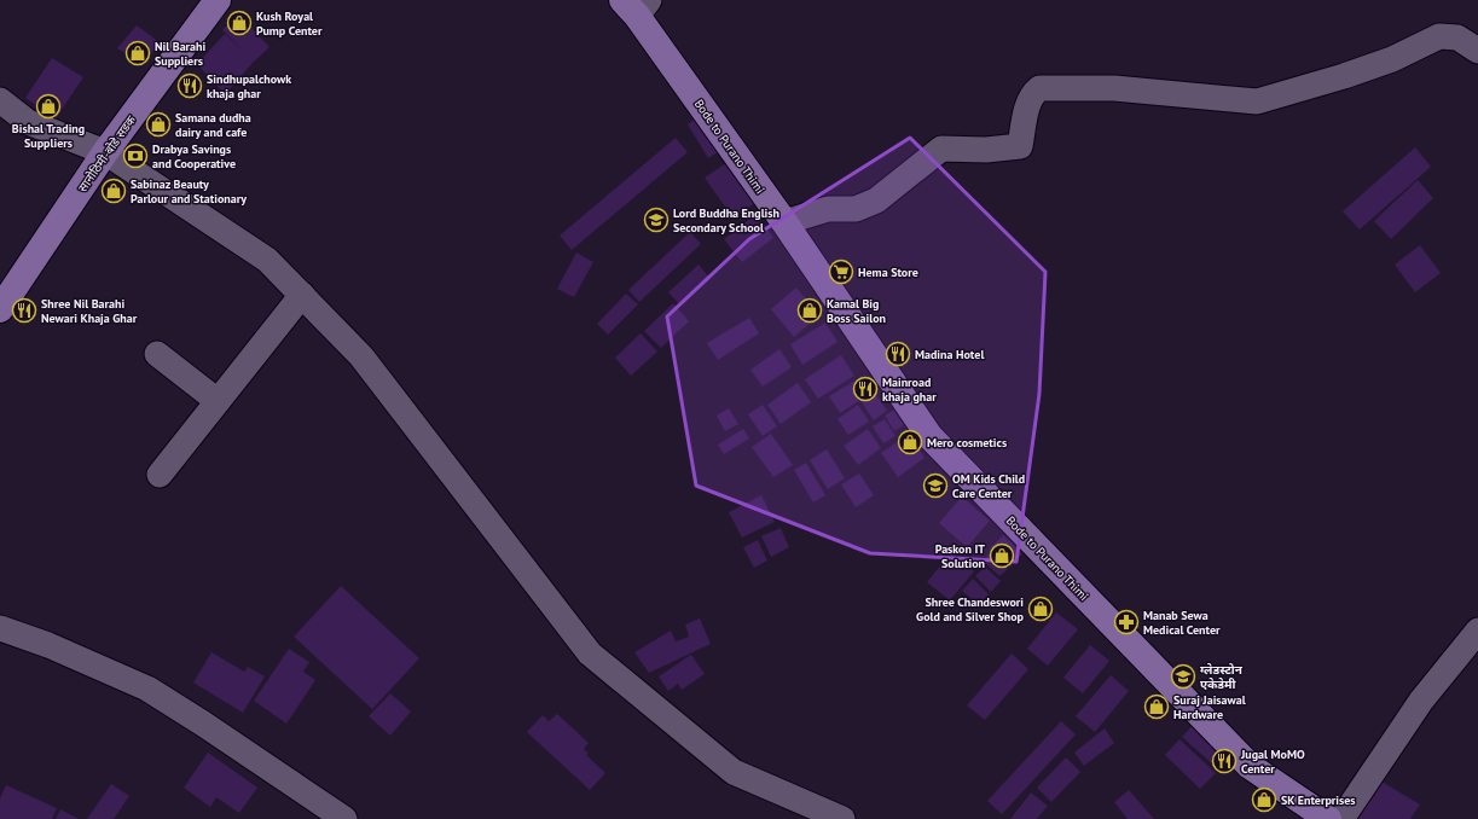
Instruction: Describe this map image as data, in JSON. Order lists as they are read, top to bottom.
{
  "streets": {
    "main road": ["Bode to Purano Thimi", "सानोठिमी-बोडे सडक"]
  },
  "places": {
    "shop": [
      "Kush Royal Pump Center",
      "Nil Barahi Suppliers",
      "Bishal Trading Suppliers",
      "Samana dudha dairy and cafe",
      "Sabinaz Beauty Parlour and Stationary",
      "Kamal Big Boss Sailon",
      "Mero cosmetics",
      "Paskon IT Solution",
      "Shree Chandeswori Gold and Silver Shop",
      "Suraj Jaisawal Hardware",
      "SK Enterprises"
    ],
    "restaurant": [
      "Sindhupalchowk khaja ghar",
      "Shree Nil Barahi Newari Khaja Ghar",
      "Madina Hotel",
      "Mainroad khaja ghar",
      "Jugal MoMO Center"
    ],
    "bank": ["Drabya Savings and Cooperative"],
    "school or university": ["Lord Buddha English Secondary School", "OM Kids Child Care Center", "ग्लेडस्टोन एकेडेमी"],
    "supermarket": ["Hema Store"],
    "pharmacy": ["Manab Sewa Medical Center"]
  }
}
